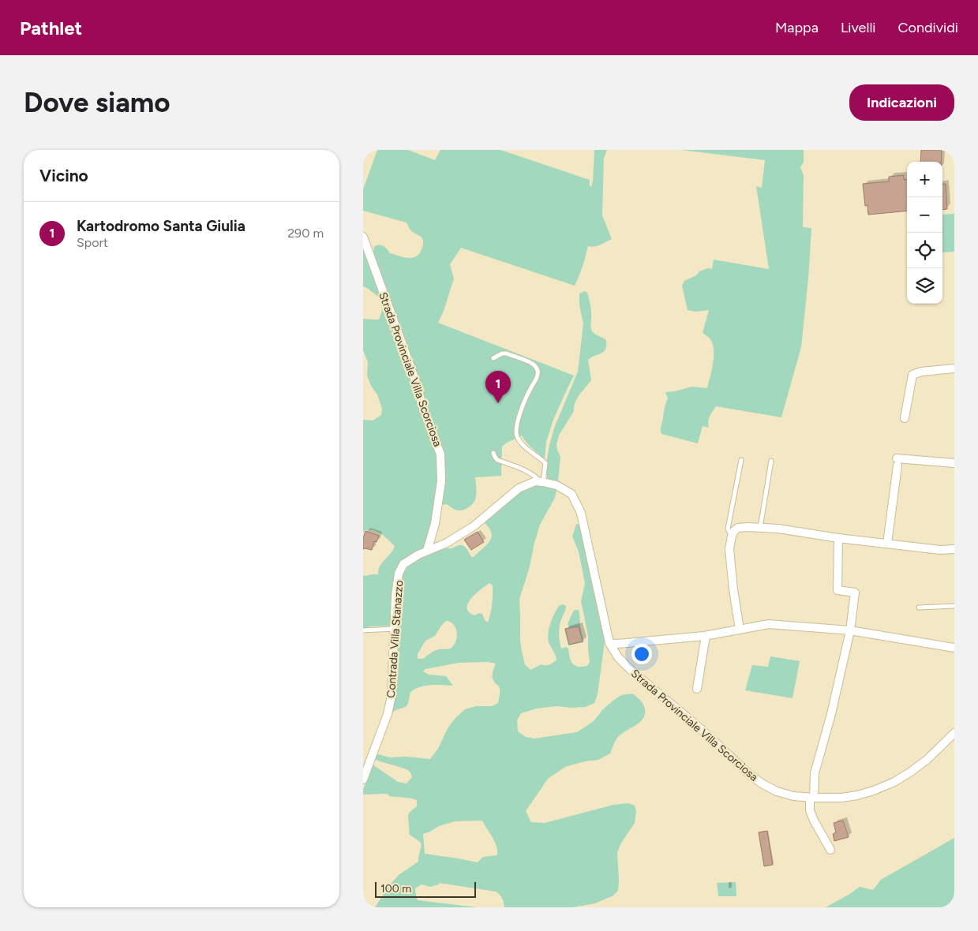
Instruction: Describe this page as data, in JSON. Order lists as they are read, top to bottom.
{
  "streets": {
    "street": ["Strada Provinciale Villa Scorciosa", "Contrada Villa Stanazzo"]
  },
  "crossings": [
    ["Strada Provinciale Villa Scorciosa", "Contrada Villa Stanazzo"]
  ],
  "scale_bar": "100 m",
  "page": {
    "header": "Pathlet",
    "nav": ["Mappa", "Livelli", "Condividi"],
    "buttons": "Indicazioni",
    "title": "Dove siamo",
    "heading": "Vicino",
    "map_buttons": ["+", "−"],
    "list": [
      {
        "mark": "1",
        "name": "Kartodromo Santa Giulia",
        "note": "Sport",
        "value": "290 m"
      }
    ],
    "pins": "1",
    "scale": "100 m"
  }
}
